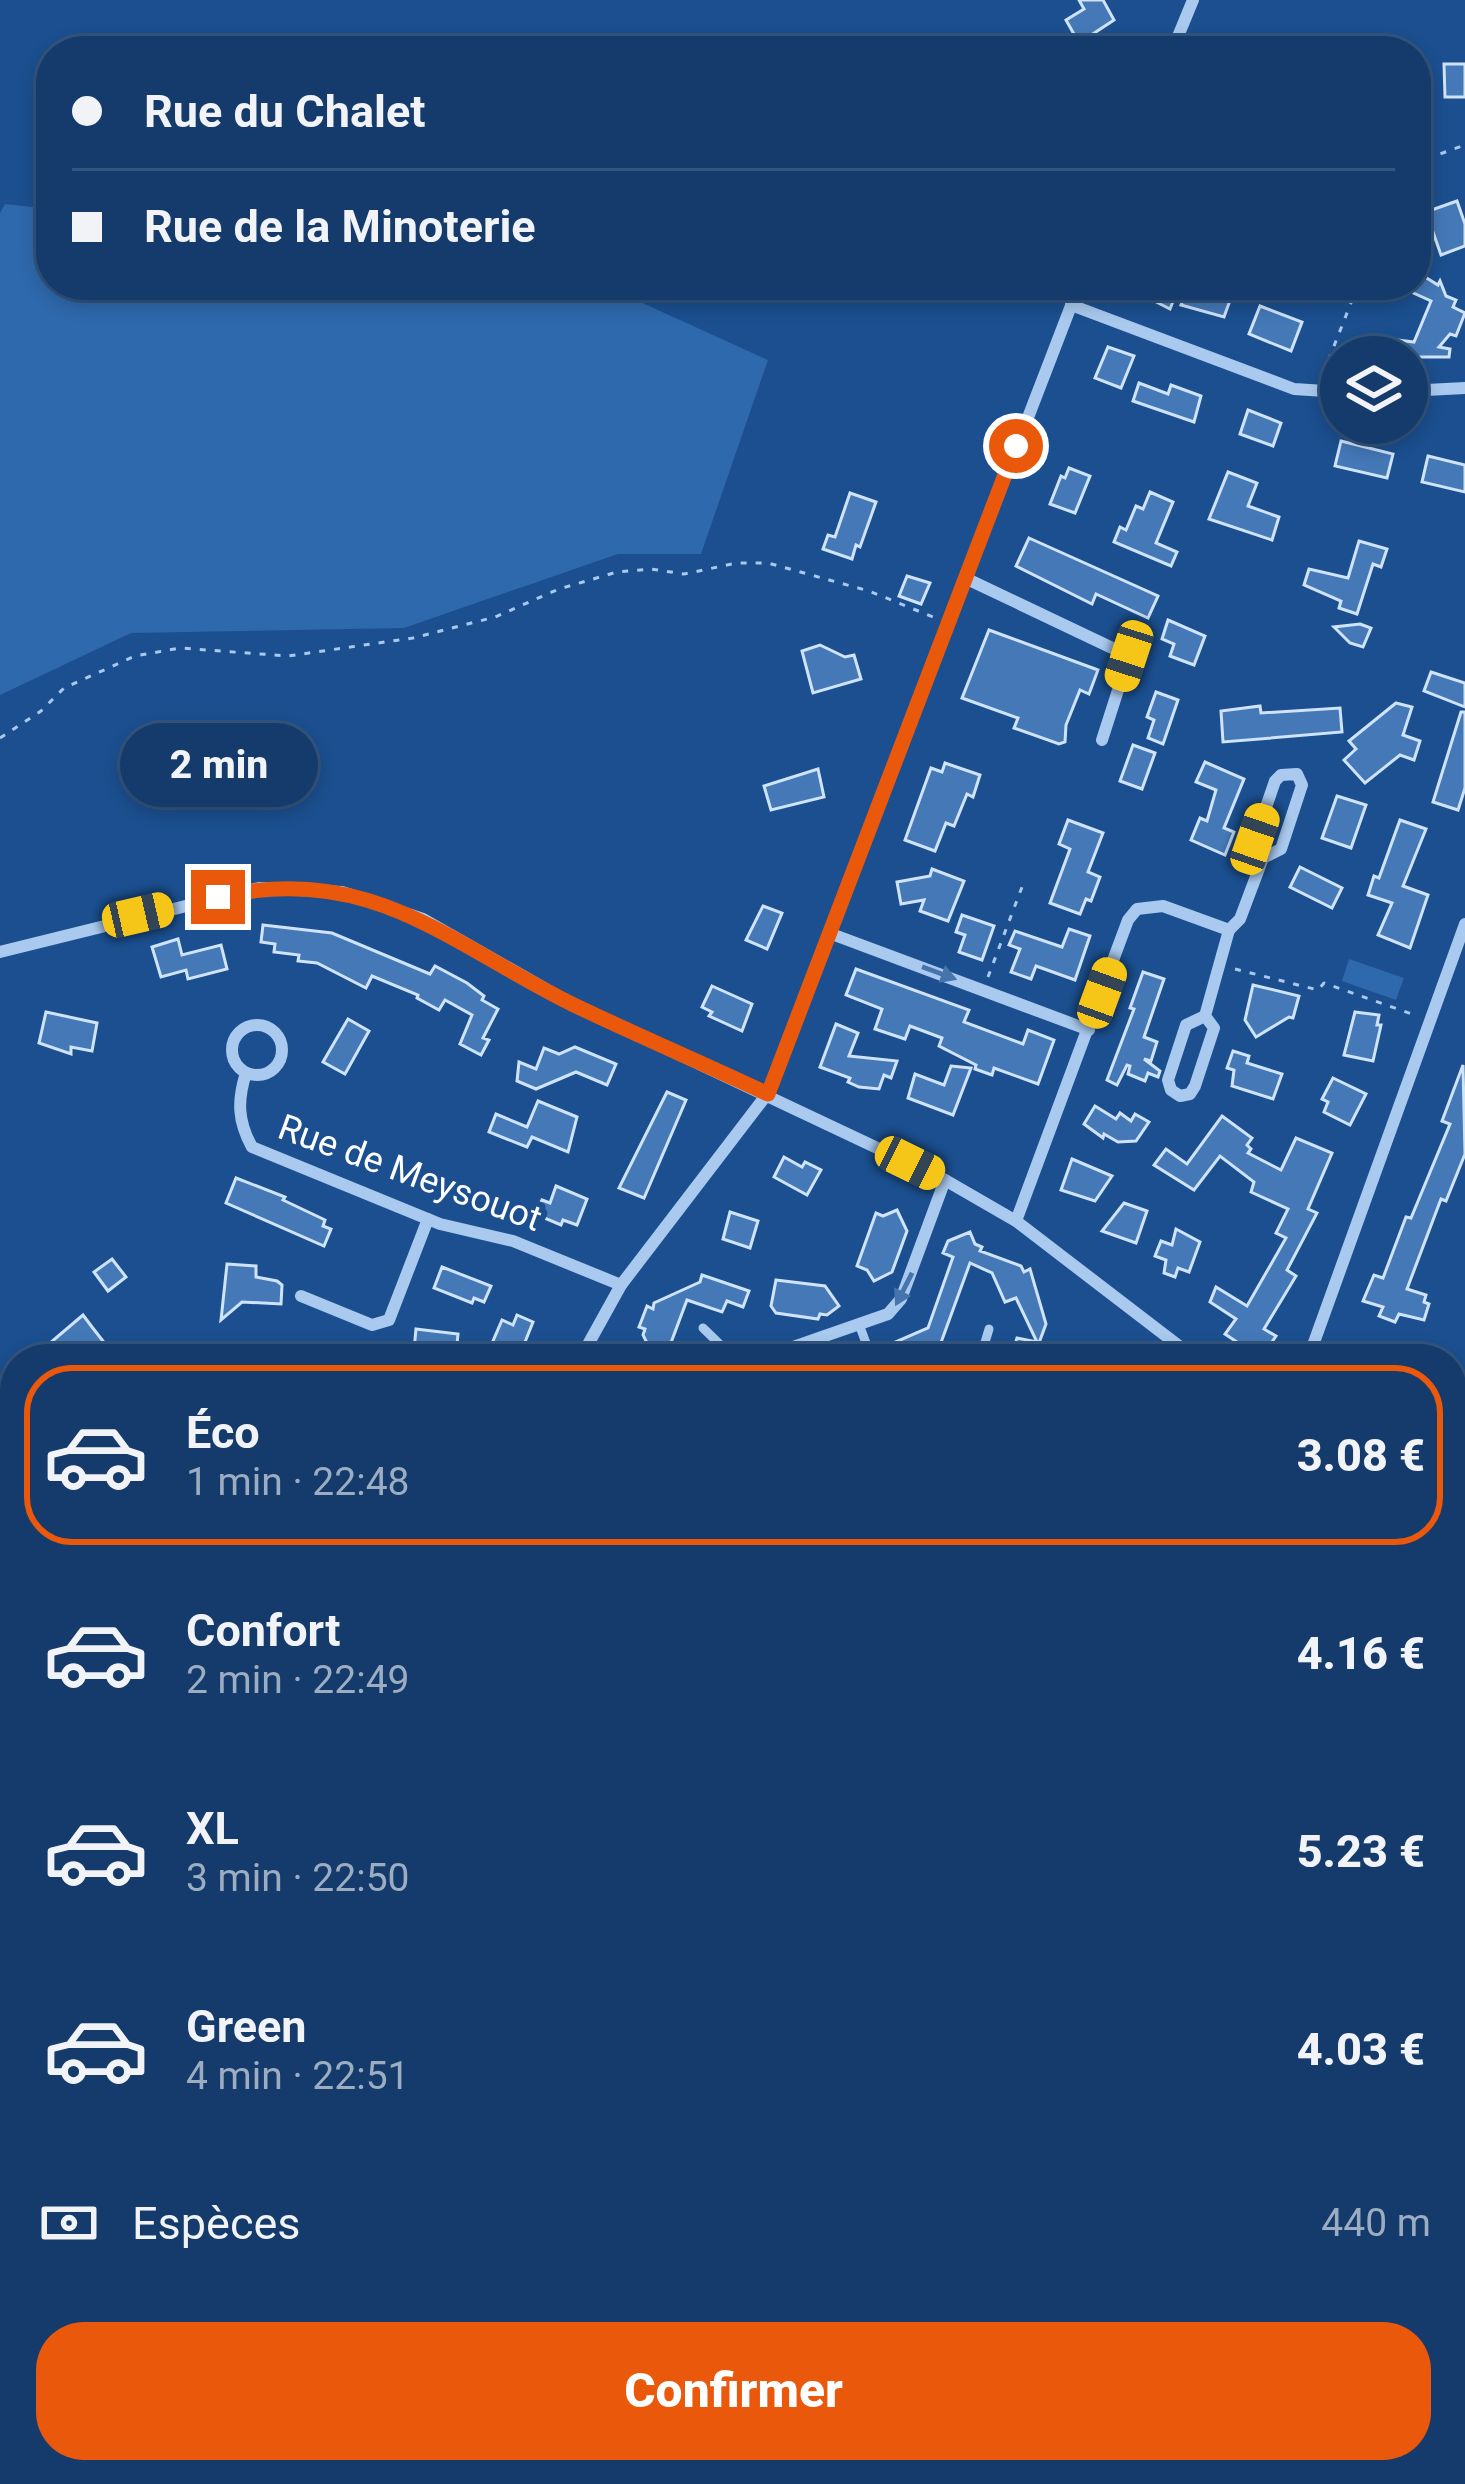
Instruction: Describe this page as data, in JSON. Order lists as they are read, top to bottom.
{
  "streets": {
    "street": ["Rue de Meysouot"]
  },
  "page": {
    "banner": ["Rue du Chalet", "Rue de la Minoterie"],
    "bubble": "2 min",
    "list": [
      {
        "name": "Éco",
        "note": "1 min · 22:48",
        "value": "3.08 €"
      },
      {
        "name": "Confort",
        "note": "2 min · 22:49",
        "value": "4.16 €"
      },
      {
        "name": "XL",
        "note": "3 min · 22:50",
        "value": "5.23 €"
      },
      {
        "name": "Green",
        "note": "4 min · 22:51",
        "value": "4.03 €"
      }
    ],
    "pay": ["Espèces", "440 m"],
    "buttons": "Confirmer"
  }
}
